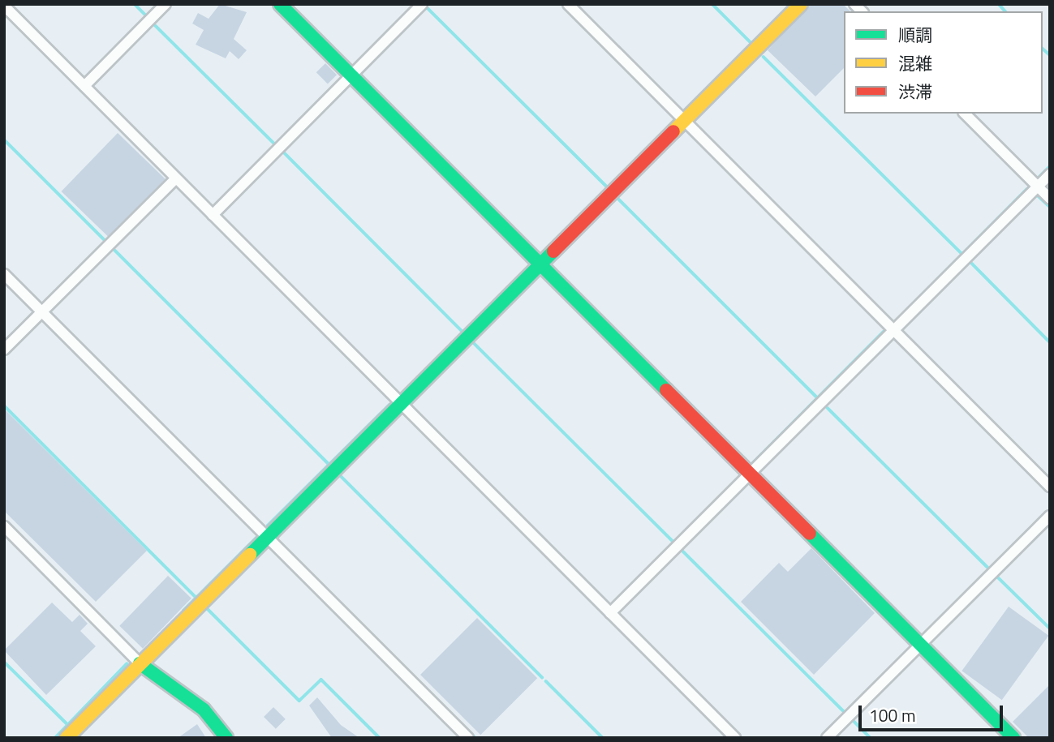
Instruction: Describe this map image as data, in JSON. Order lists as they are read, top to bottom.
{
  "legend": ["順調", "混雑", "渋滞"],
  "scale_bar": "100 m"
}
